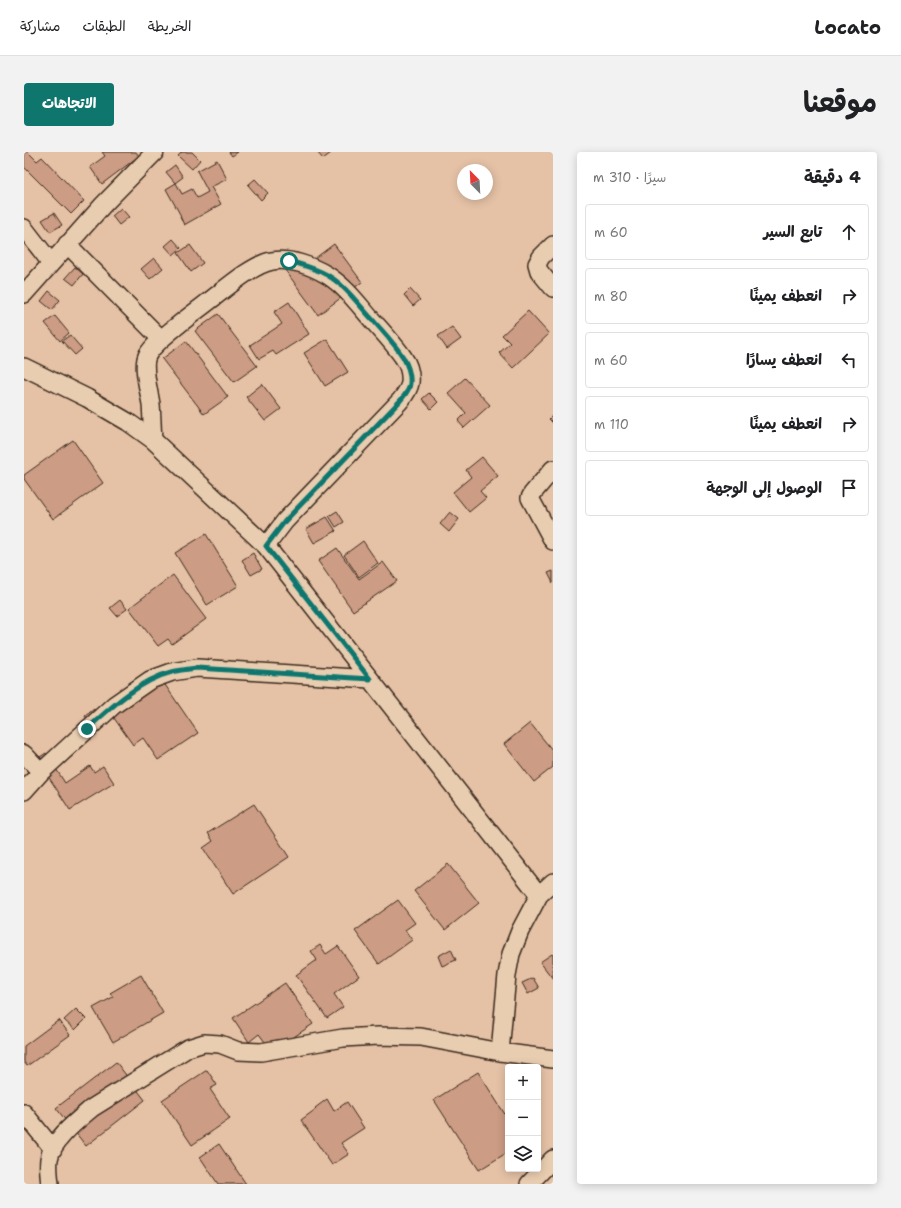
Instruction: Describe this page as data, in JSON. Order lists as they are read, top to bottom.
{
  "north": "top left",
  "page": {
    "header": "Locato",
    "nav": ["الخريطة", "الطبقات", "مشاركة"],
    "title": "موقعنا",
    "buttons": "الاتجاهات",
    "heading": ["4 دقيقة", "سيرًا · 310 m"],
    "list": [
      ["تابع السير", "60 m"],
      ["انعطف يمينًا", "80 m"],
      ["انعطف يسارًا", "60 m"],
      ["انعطف يمينًا", "110 m"],
      "الوصول إلى الوجهة"
    ],
    "map_buttons": ["+", "−"]
  }
}
